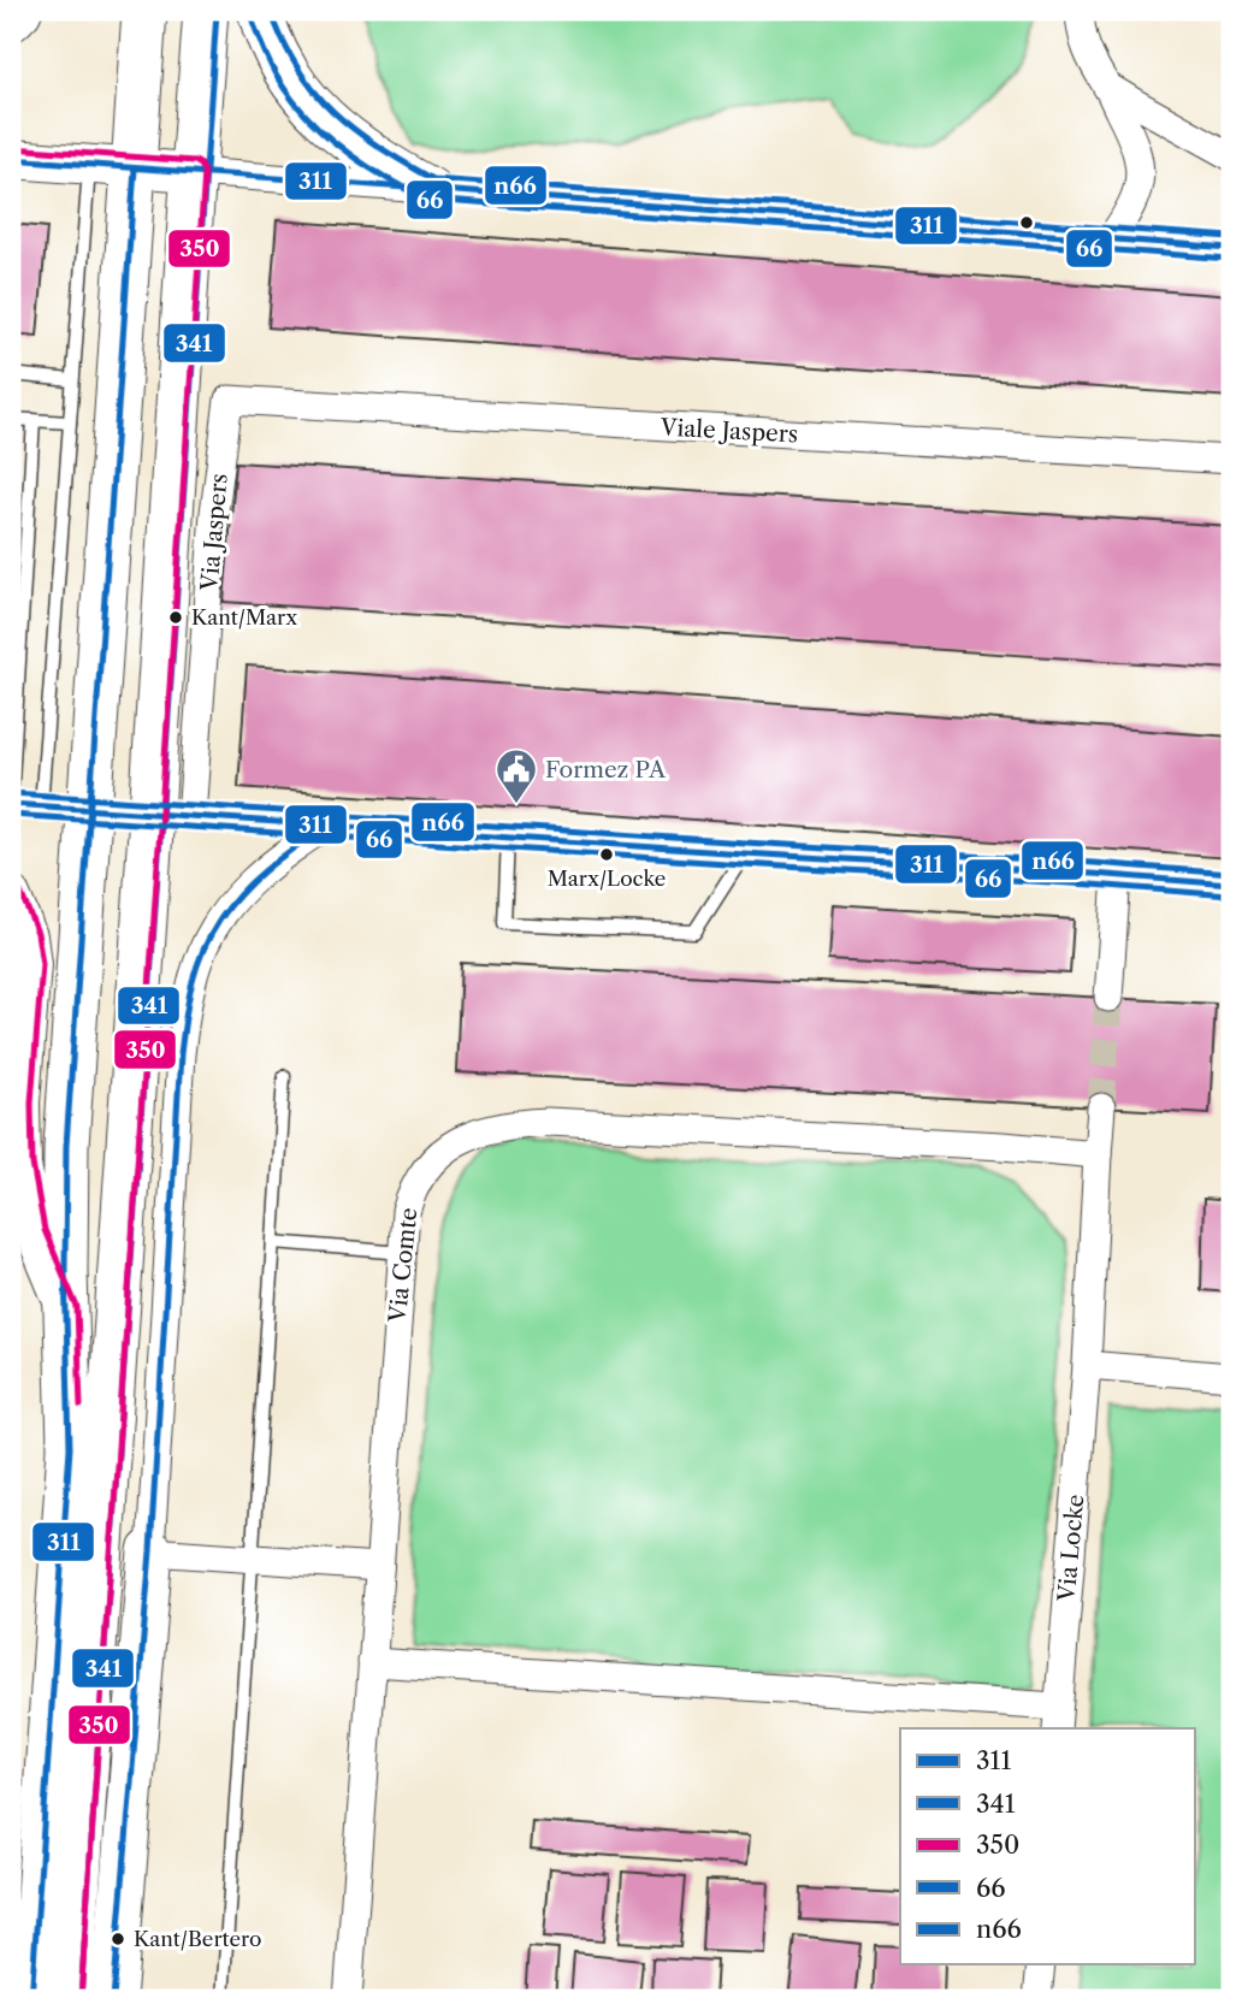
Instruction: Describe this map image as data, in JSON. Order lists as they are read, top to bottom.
{
  "streets": {
    "street": [
      "Viale Jaspers",
      "Via Jaspers",
      "Via Comte",
      "Via Locke"
    ]
  },
  "crossings": [
    ["Viale Jaspers", "Via Jaspers"],
    ["Via Comte", "Via Locke"]
  ],
  "places": {
    "other": ["Kant/Marx", "Marx/Locke", "Kant/Bertero"],
    "public building": ["Formez PA"]
  },
  "lines": [
    "transit line n66",
    "transit line 341",
    "transit line 66",
    "transit line 350",
    "transit line 311"
  ],
  "legend": [
    "311",
    "341",
    "350",
    "66",
    "n66"
  ]
}
